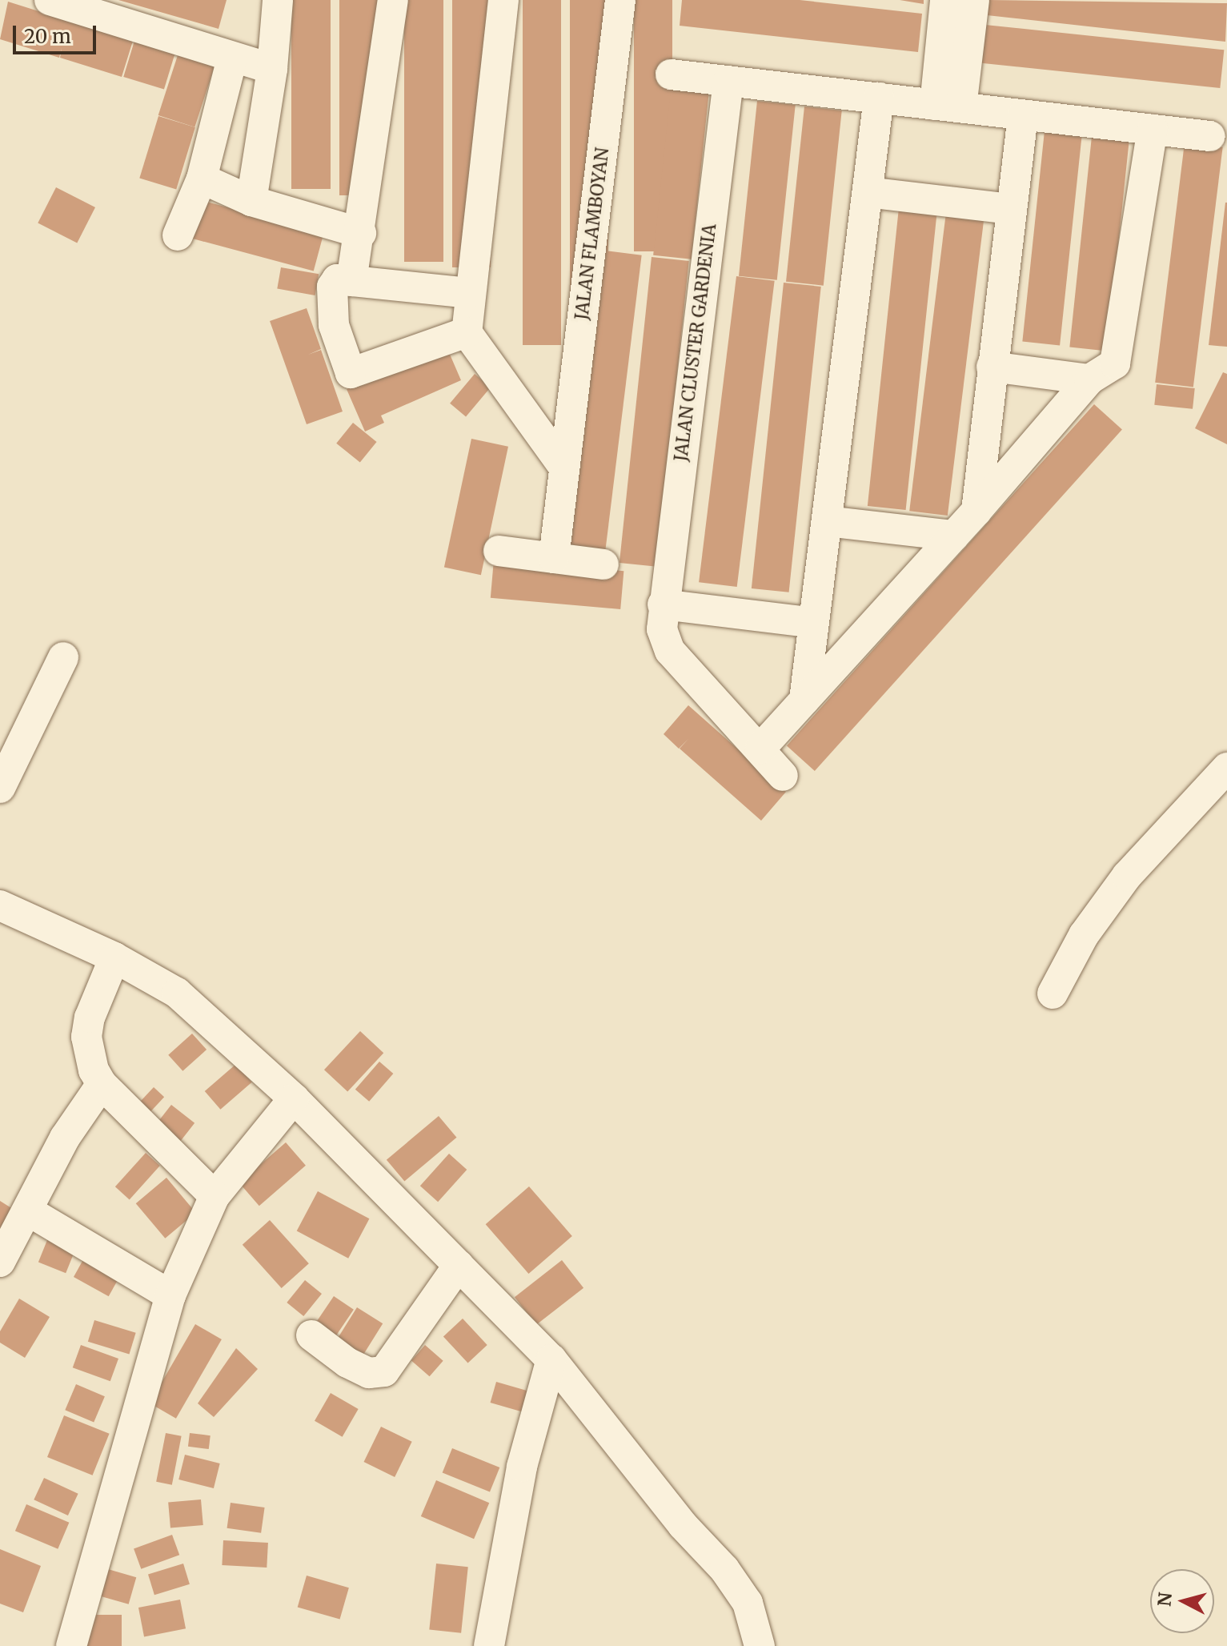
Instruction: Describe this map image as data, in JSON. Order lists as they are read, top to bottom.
{
  "streets": {
    "street": ["JALAN FLAMBOYAN", "JALAN CLUSTER GARDENIA"]
  },
  "scale_bar": "20 m",
  "north": "left"
}
